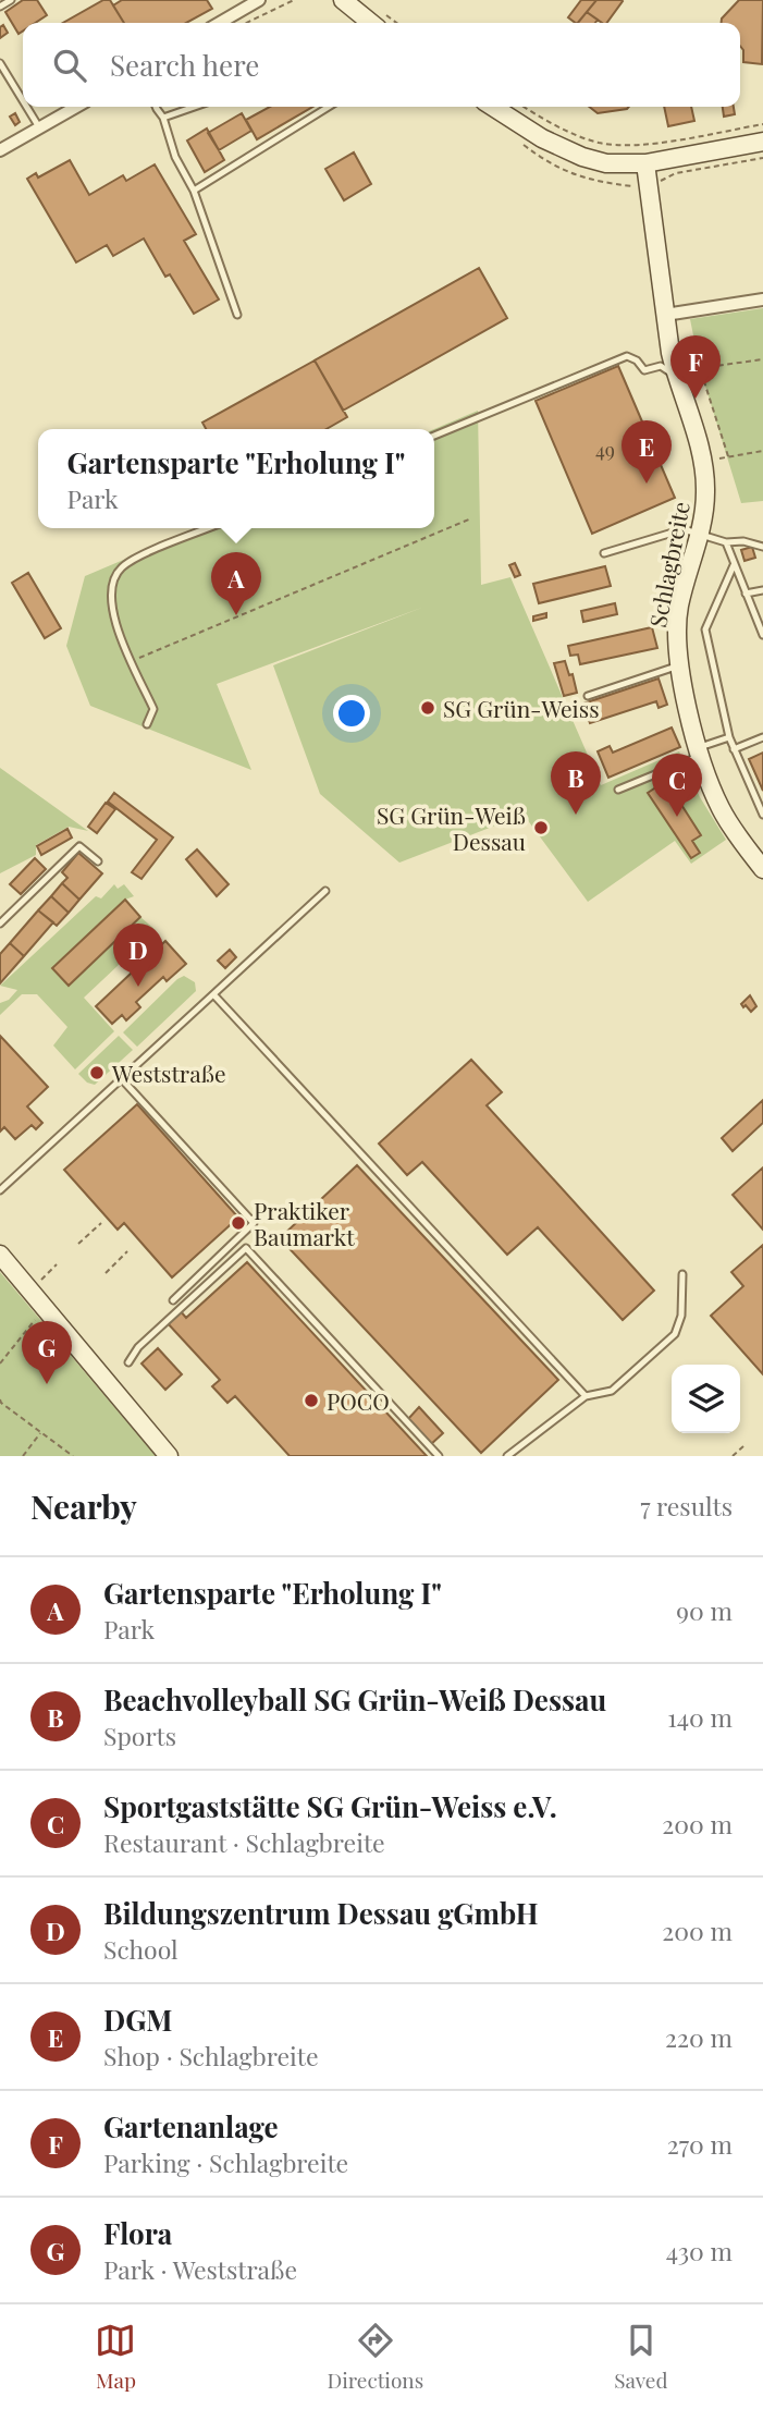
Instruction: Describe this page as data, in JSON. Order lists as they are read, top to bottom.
{
  "streets": {
    "street": ["Schlagbreite"]
  },
  "places": [
    "SG Grün-Weiss",
    "SG Grün-Weiß Dessau",
    "Weststraße",
    "Praktiker Baumarkt",
    "POCO"
  ],
  "house_numbers": ["49"],
  "page": {
    "search": "Search here",
    "pins": [
      "F",
      "E",
      "A",
      "B",
      "C",
      "D",
      "G"
    ],
    "popup": ["Gartensparte \"Erholung I\"", "Park"],
    "heading": ["Nearby", "7 results"],
    "list": [
      {
        "mark": "A",
        "name": "Gartensparte \"Erholung I\"",
        "note": "Park",
        "value": "90 m"
      },
      {
        "mark": "B",
        "name": "Beachvolleyball SG Grün-Weiß Dessau",
        "note": "Sports",
        "value": "140 m"
      },
      {
        "mark": "C",
        "name": "Sportgaststätte SG Grün-Weiss e.V.",
        "note": "Restaurant · Schlagbreite",
        "value": "200 m"
      },
      {
        "mark": "D",
        "name": "Bildungszentrum Dessau gGmbH",
        "note": "School",
        "value": "200 m"
      },
      {
        "mark": "E",
        "name": "DGM",
        "note": "Shop · Schlagbreite",
        "value": "220 m"
      },
      {
        "mark": "F",
        "name": "Gartenanlage",
        "note": "Parking · Schlagbreite",
        "value": "270 m"
      },
      {
        "mark": "G",
        "name": "Flora",
        "note": "Park · Weststraße",
        "value": "430 m"
      }
    ],
    "nav": ["Map", "Directions", "Saved"]
  }
}
